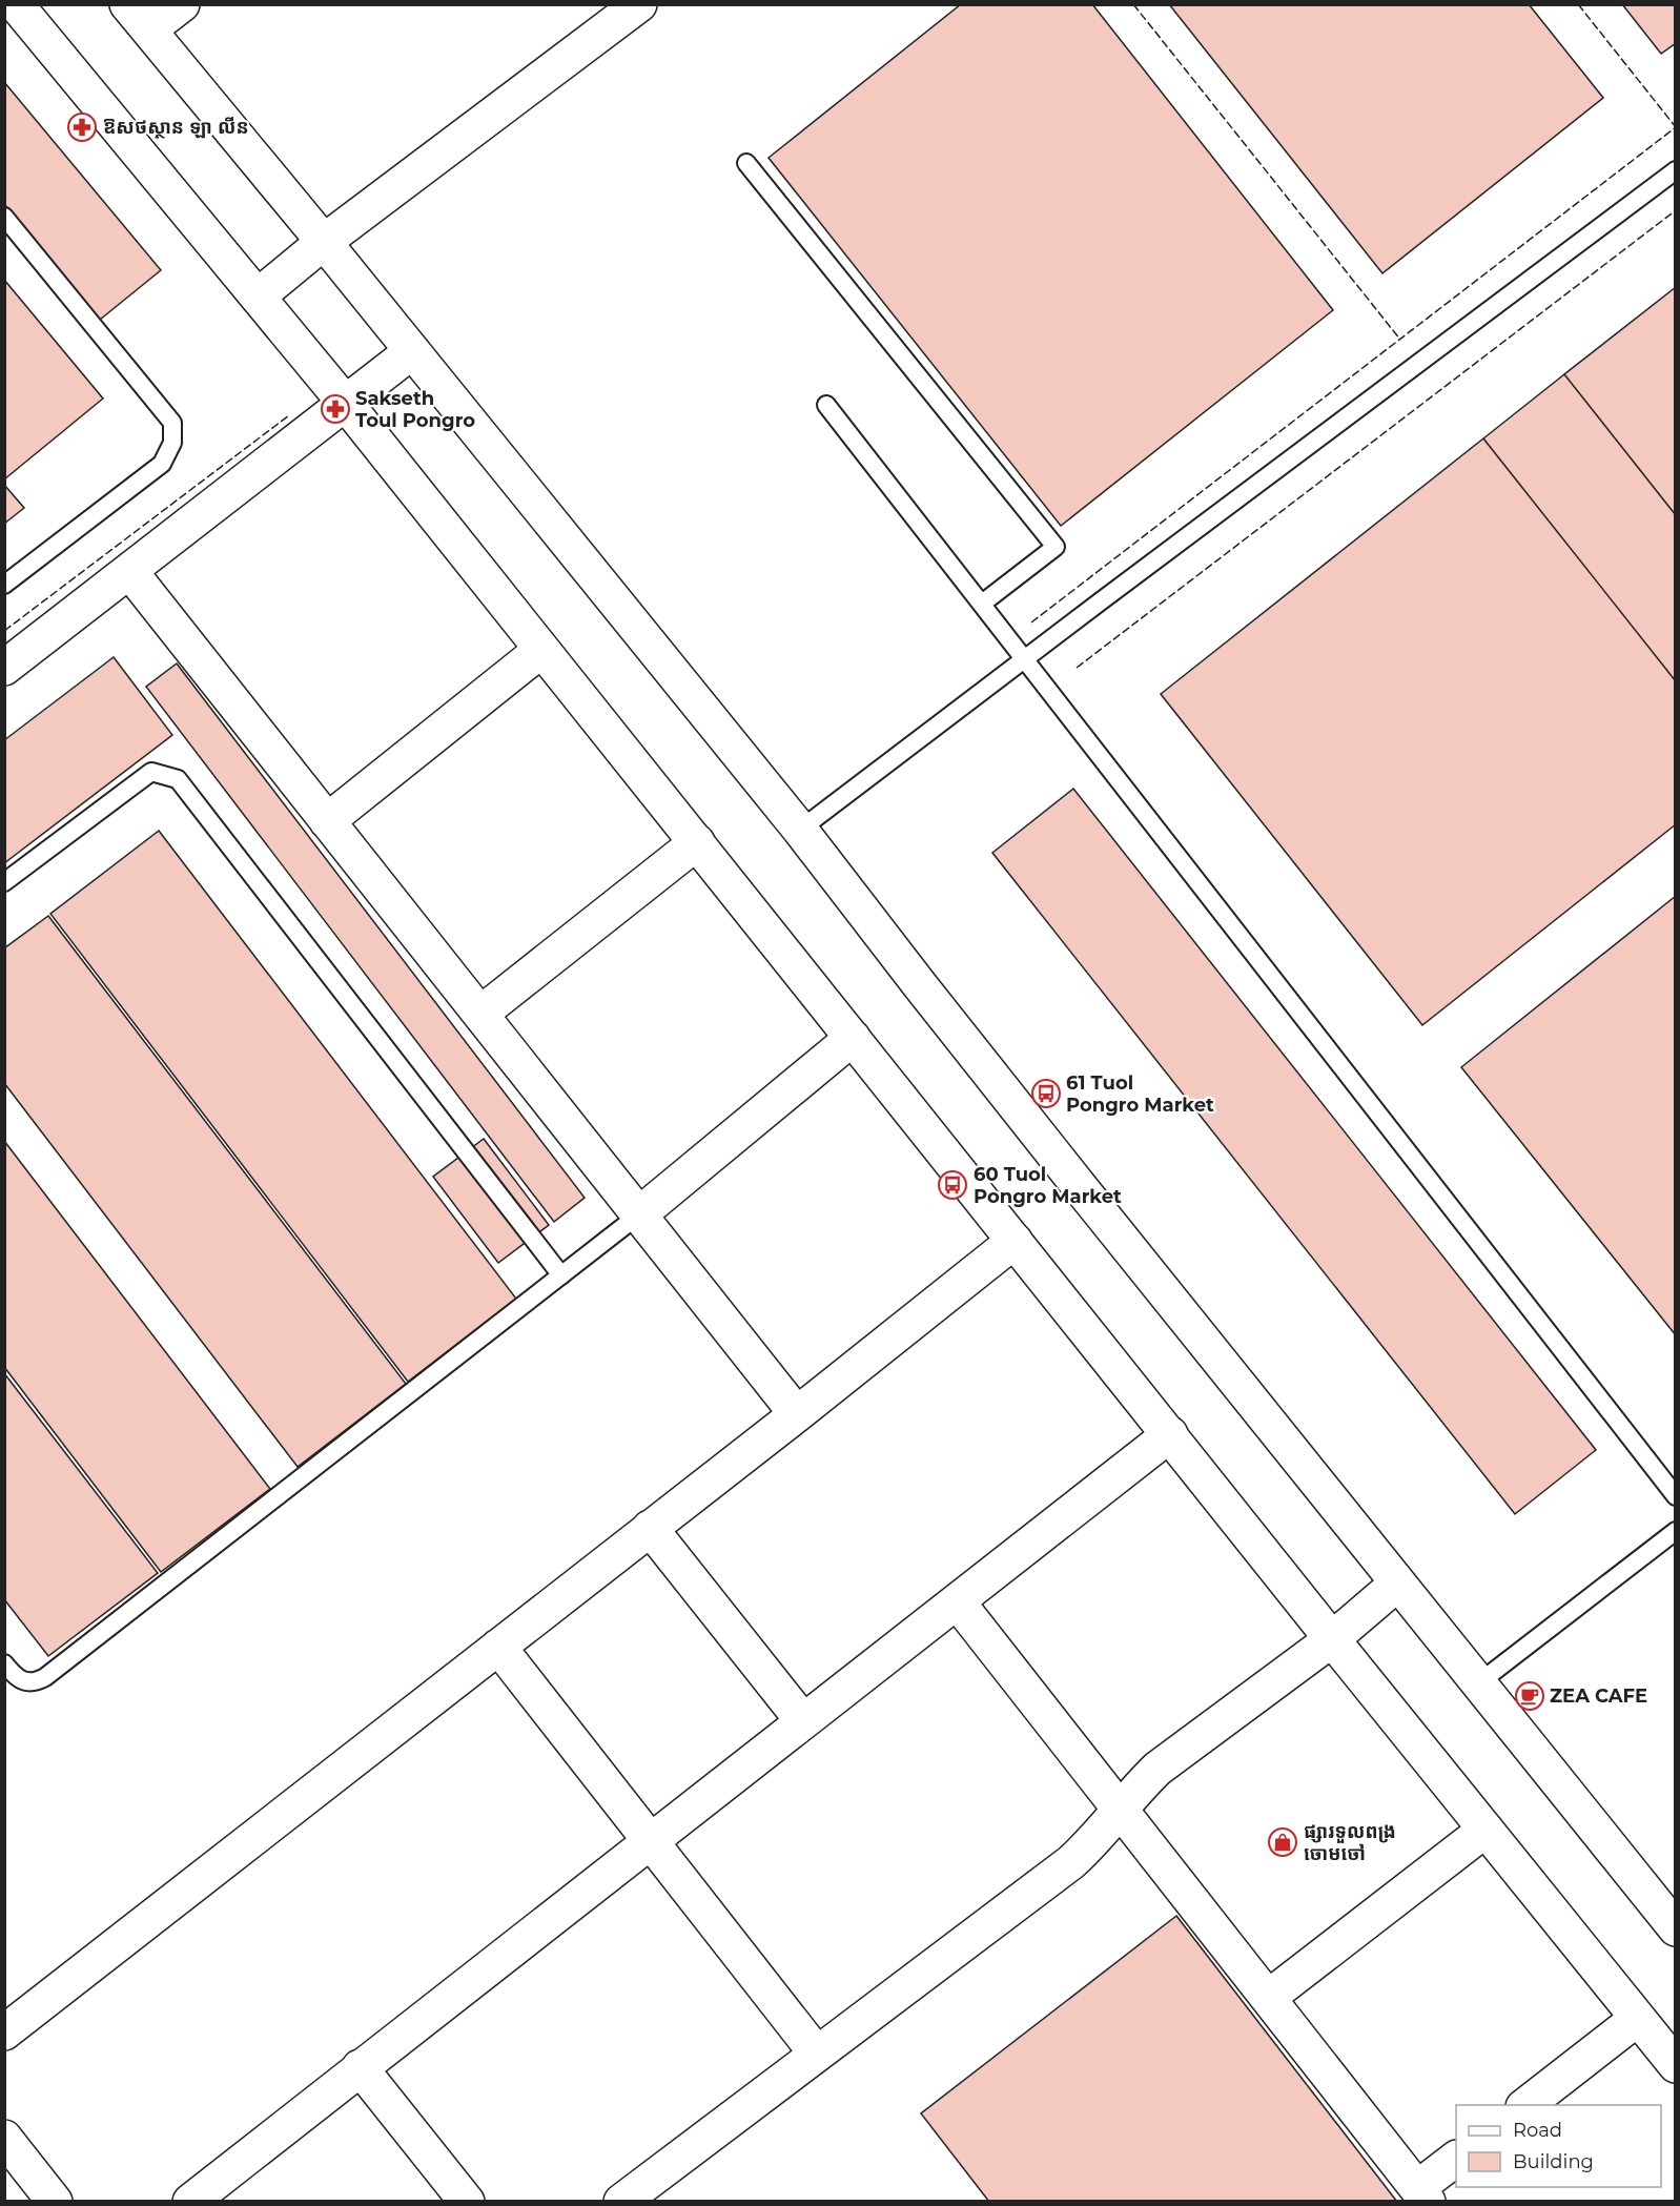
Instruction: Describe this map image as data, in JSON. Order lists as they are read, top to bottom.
{
  "places": {
    "pharmacy": ["ឱសថស្ថាន ឡា លីន", "Sakseth Toul Pongro"],
    "bus stop": ["61 Tuol Pongro Market", "60 Tuol Pongro Market"],
    "cafe": ["ZEA CAFE"],
    "shop": ["ផ្សារទួលពង្រ ចោមចៅ"]
  },
  "legend": ["Road", "Building"]
}
